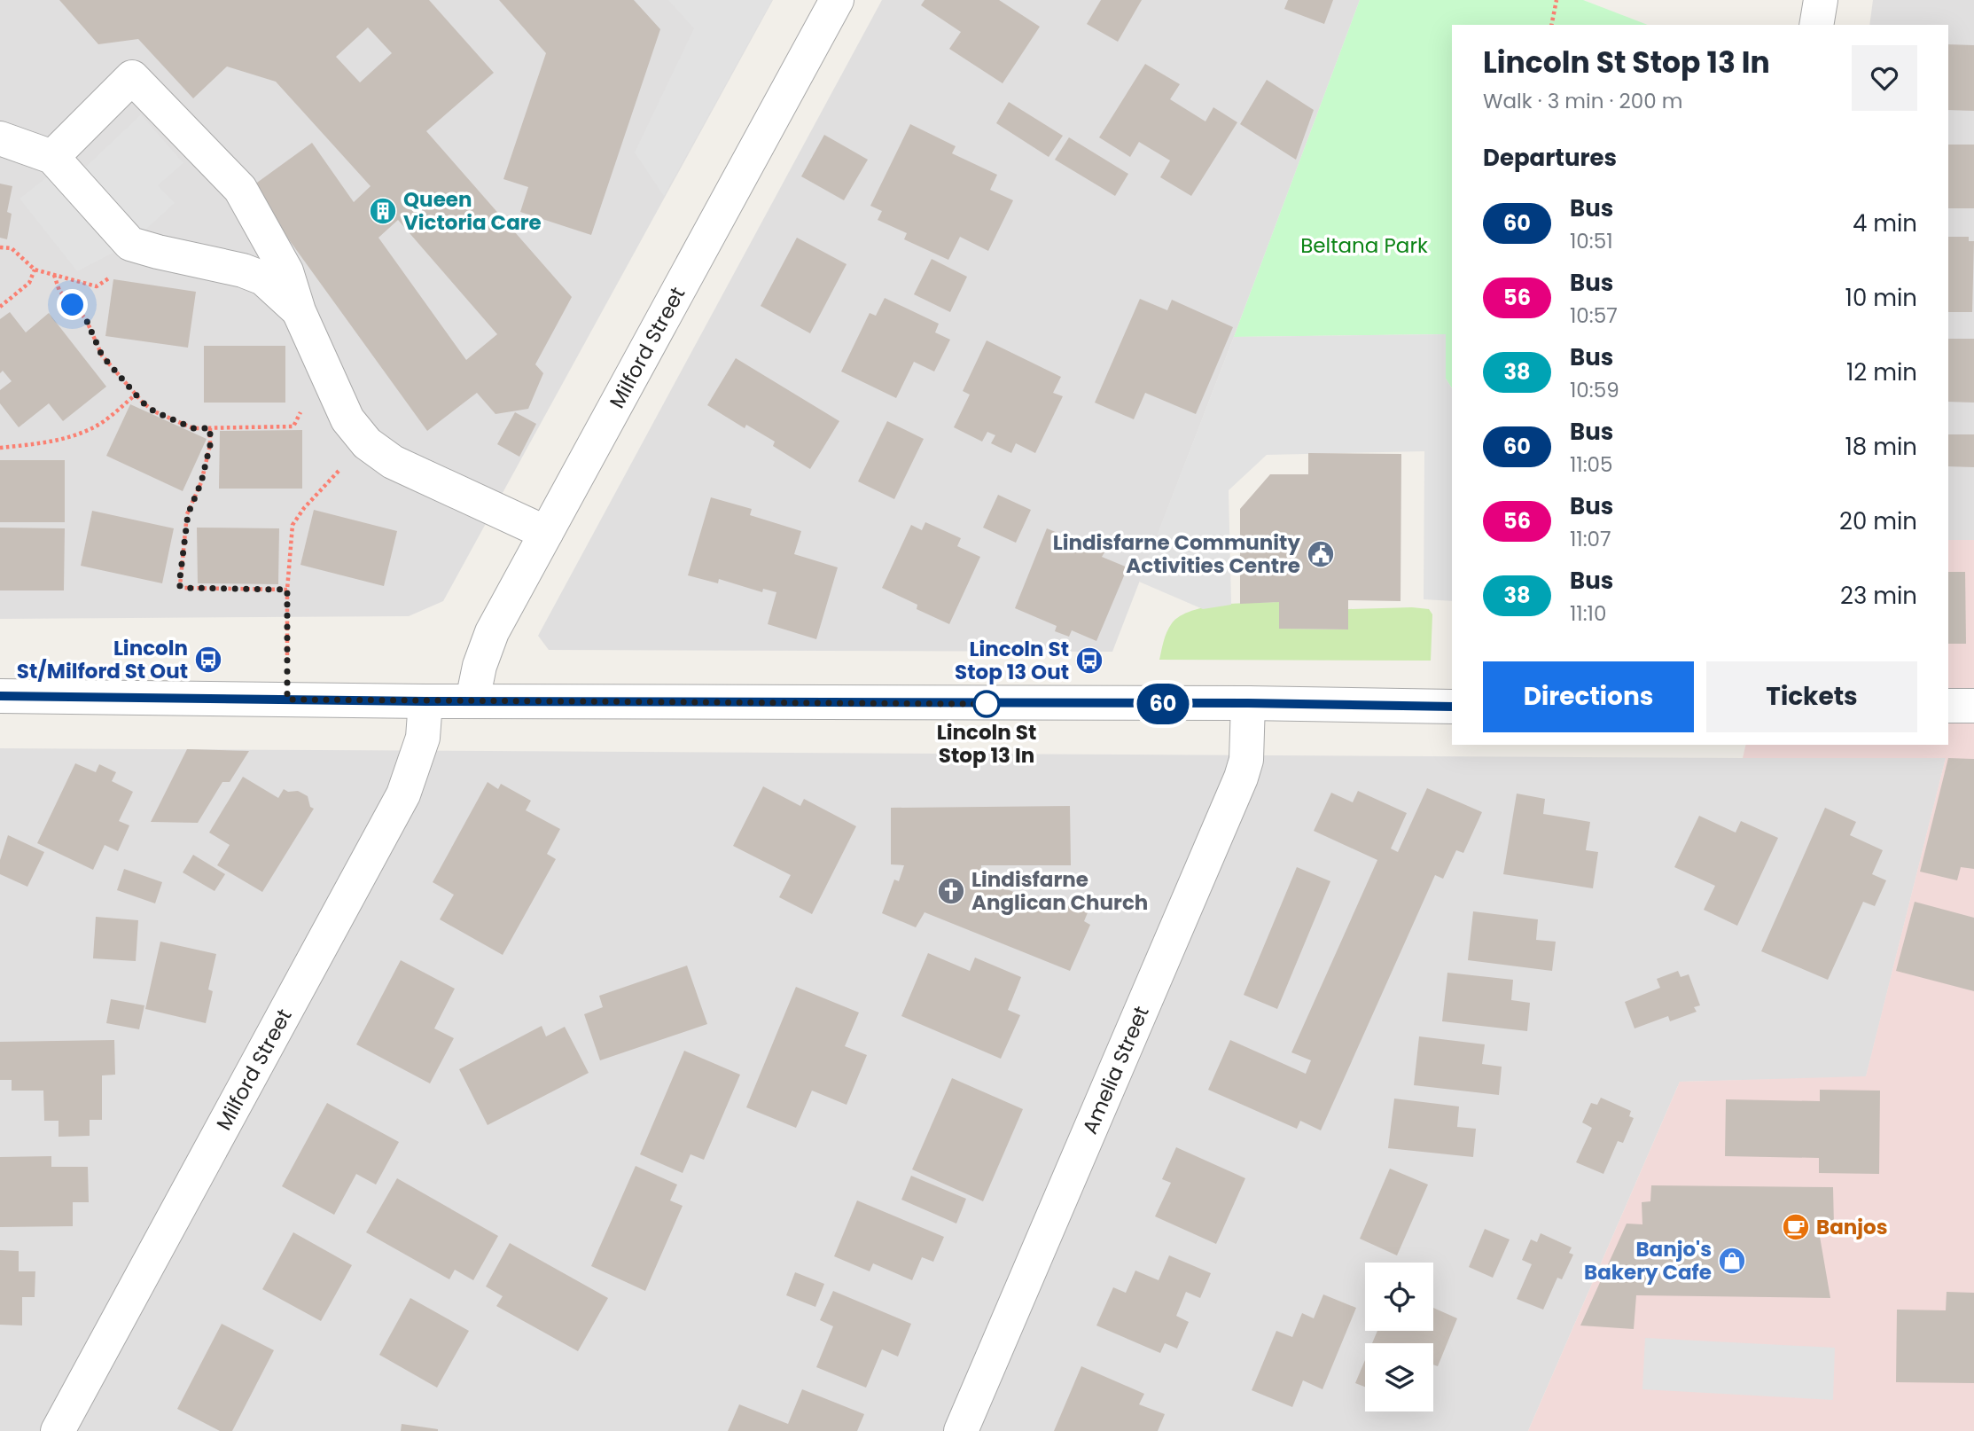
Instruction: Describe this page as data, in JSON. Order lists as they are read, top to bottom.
{
  "streets": {
    "street": ["Milford Street", "Amelia Street"]
  },
  "parks": ["Beltana Park"],
  "places": {
    "building": ["Queen Victoria Care"],
    "public building": ["Lindisfarne Community Activities Centre"],
    "bus stop": ["Lincoln St/Milford St Out", "Lincoln St Stop 13 Out"],
    "other": ["Lincoln St Stop 13 In"],
    "church": ["Lindisfarne Anglican Church"],
    "cafe": ["Banjos"],
    "shop": ["Banjo's Bakery Cafe"]
  },
  "lines": ["bus line 60"],
  "page": {
    "on_map": "60",
    "heading": [
      ["Lincoln St Stop 13 In", "Walk · 3 min · 200 m"],
      "Departures"
    ],
    "list": [
      {
        "mark": "60",
        "name": "Bus",
        "note": "10:51",
        "value": "4 min"
      },
      {
        "mark": "56",
        "name": "Bus",
        "note": "10:57",
        "value": "10 min"
      },
      {
        "mark": "38",
        "name": "Bus",
        "note": "10:59",
        "value": "12 min"
      },
      {
        "mark": "60",
        "name": "Bus",
        "note": "11:05",
        "value": "18 min"
      },
      {
        "mark": "56",
        "name": "Bus",
        "note": "11:07",
        "value": "20 min"
      },
      {
        "mark": "38",
        "name": "Bus",
        "note": "11:10",
        "value": "23 min"
      }
    ],
    "buttons": ["Directions", "Tickets"]
  }
}
